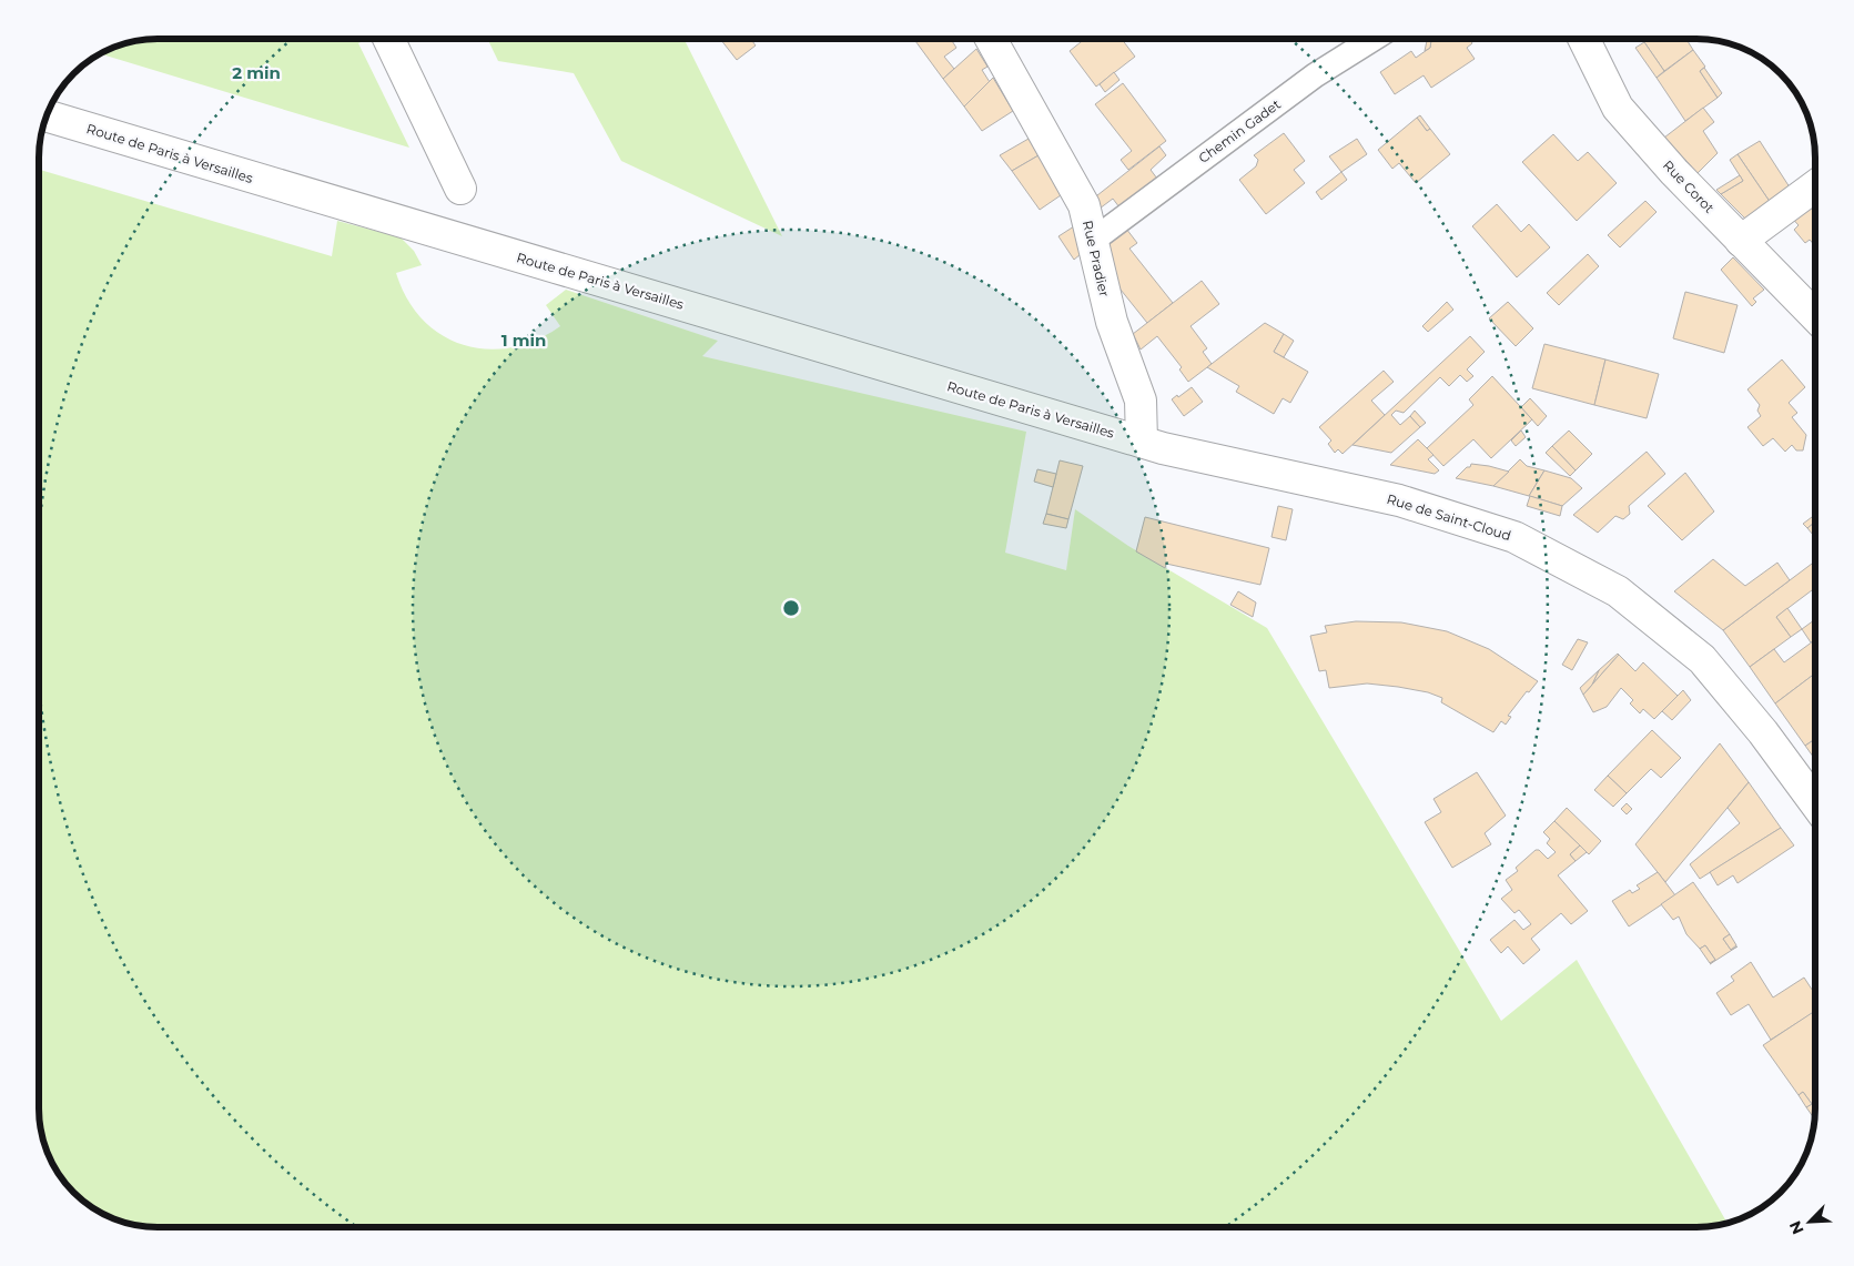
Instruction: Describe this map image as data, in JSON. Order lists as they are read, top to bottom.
{
  "streets": {
    "main road": [
      "Route de Paris à Versailles",
      "Rue Corot",
      "Rue Pradier",
      "Rue de Saint-Cloud"
    ],
    "street": ["Chemin Gadet"]
  },
  "crossings": [
    ["Chemin Gadet", "Rue Pradier"],
    ["Route de Paris à Versailles", "Rue Pradier"],
    ["Route de Paris à Versailles", "Rue de Saint-Cloud"],
    ["Rue Pradier", "Rue de Saint-Cloud"]
  ],
  "north": "bottom left",
  "rings": ["2 min", "1 min"]
}
